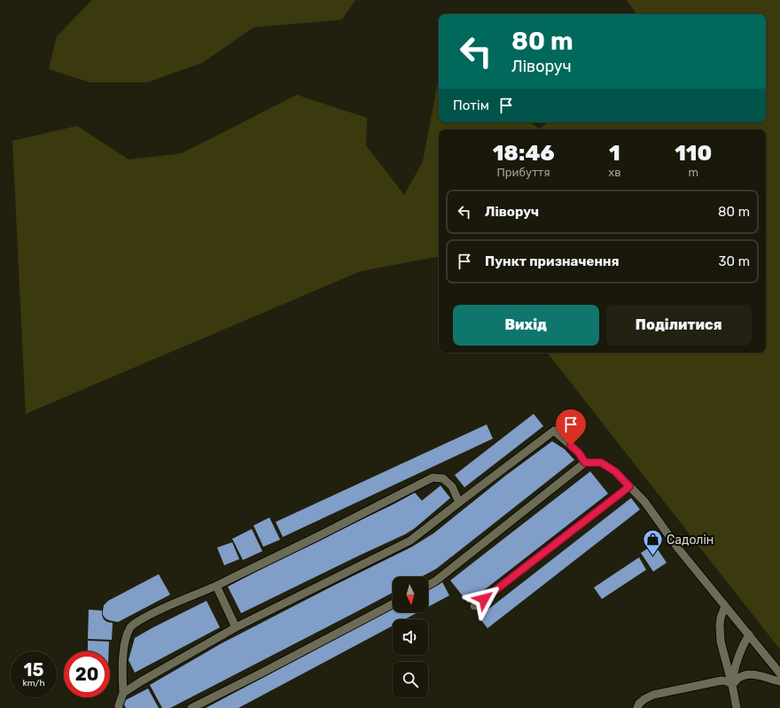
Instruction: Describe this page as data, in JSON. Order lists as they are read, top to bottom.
{
  "places": {
    "shop": ["Садолін"]
  },
  "north": "bottom",
  "page": {
    "turn": ["80 m", "Ліворуч"],
    "then": "Потім",
    "eta": [
      "18:46",
      "Прибуття",
      "1",
      "хв",
      "110",
      "m"
    ],
    "list": [
      {
        "name": "Ліворуч",
        "value": "80 m"
      },
      {
        "name": "Пункт призначення",
        "value": "30 m"
      }
    ],
    "buttons": ["Вихід", "Поділитися"],
    "speed": "15 km/h",
    "limit": "20"
  }
}
